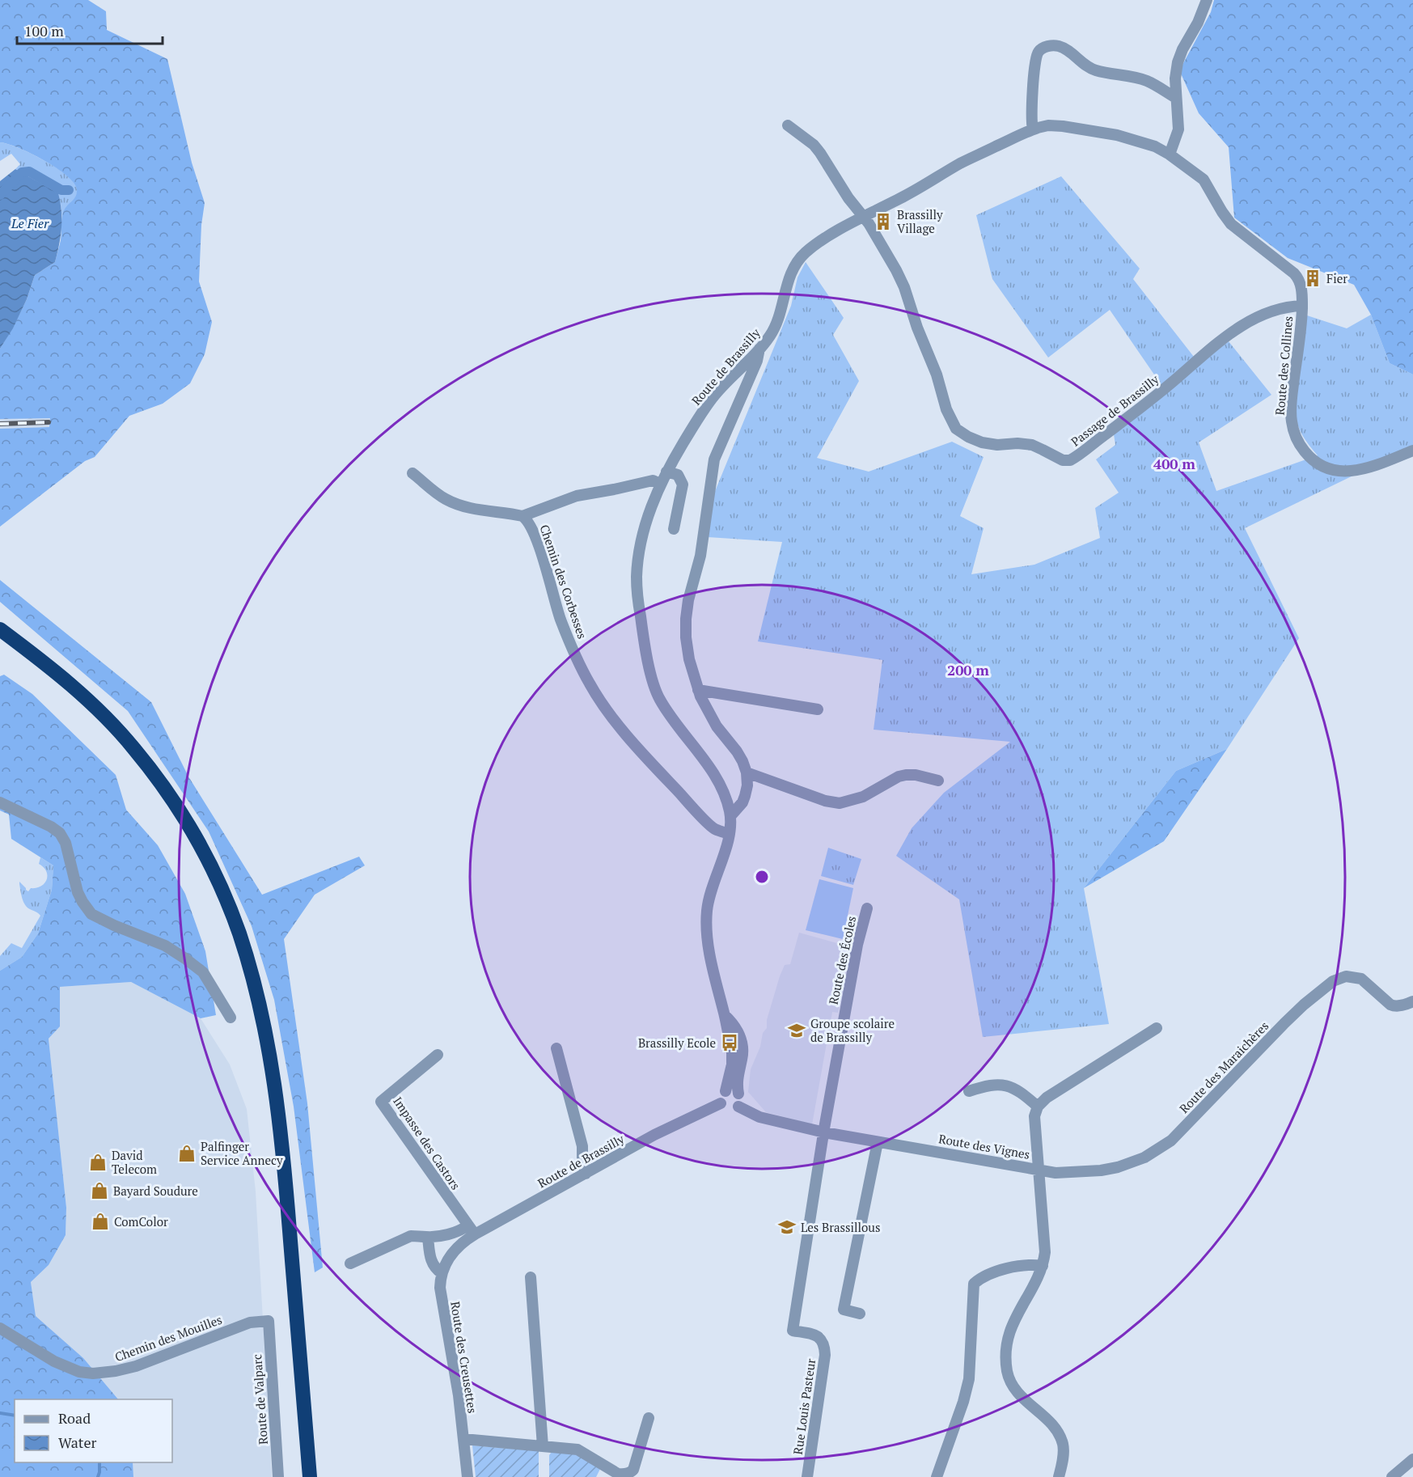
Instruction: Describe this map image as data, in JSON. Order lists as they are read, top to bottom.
{
  "streets": {
    "street": [
      "Route des Collines",
      "Route de Brassilly",
      "Passage de Brassilly",
      "Chemin des Corbesses",
      "Route des Écoles",
      "Route des Maraichères",
      "Impasse des Castors",
      "Route des Vignes",
      "Chemin des Mouilles",
      "Route des Creusettes",
      "Route de Valparc",
      "Rue Louis Pasteur"
    ]
  },
  "crossings": [
    ["Route des Collines", "Route de Brassilly"],
    ["Route des Collines", "Passage de Brassilly"],
    ["Route de Brassilly", "Passage de Brassilly"],
    ["Route de Brassilly", "Chemin des Corbesses"],
    ["Route de Brassilly", "Impasse des Castors"],
    ["Route de Brassilly", "Route des Vignes"],
    ["Route de Brassilly", "Route des Creusettes"],
    ["Route des Écoles", "Route des Vignes"],
    ["Route des Écoles", "Rue Louis Pasteur"],
    ["Route des Maraichères", "Route des Vignes"],
    ["Route des Vignes", "Rue Louis Pasteur"],
    ["Chemin des Mouilles", "Route de Valparc"]
  ],
  "water": ["Le Fier"],
  "places": {
    "building": ["Brassilly Village", "Fier"],
    "school or university": ["Groupe scolaire de Brassilly", "Les Brassillous"],
    "bus stop": ["Brassilly Ecole"],
    "shop": [
      "Palfinger Service Annecy",
      "David Telecom",
      "Bayard Soudure",
      "ComColor"
    ]
  },
  "legend": ["Road", "Water"],
  "scale_bar": "100 m",
  "rings": ["400 m", "200 m"]
}
